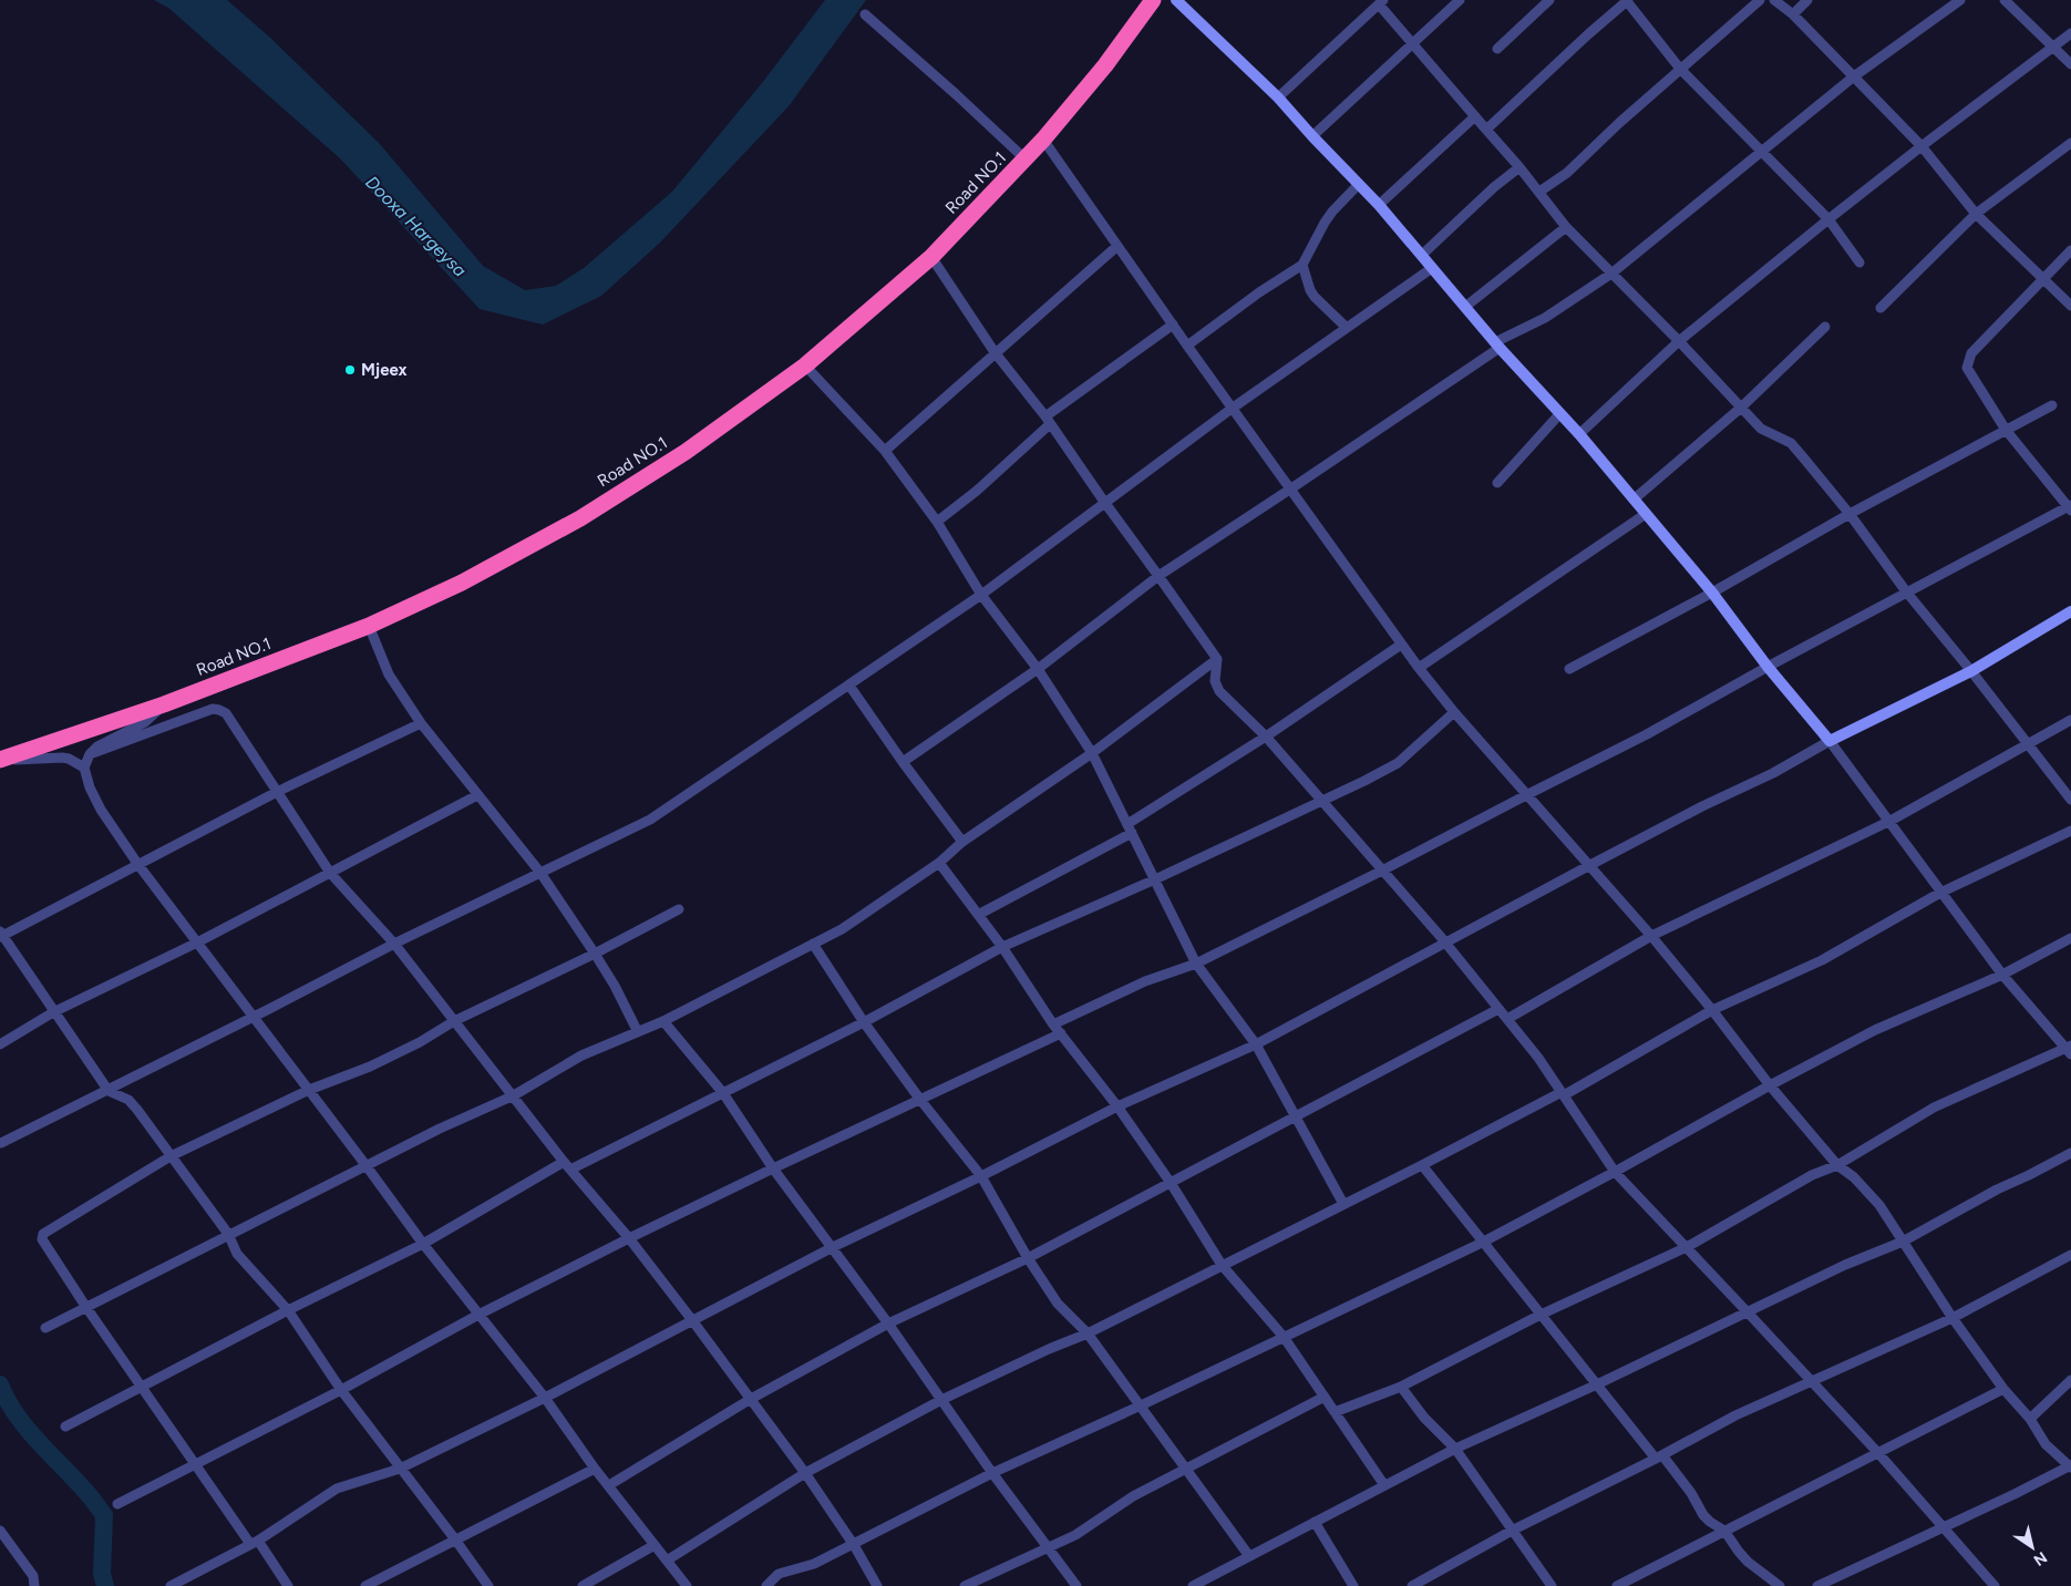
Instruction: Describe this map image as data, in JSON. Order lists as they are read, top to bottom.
{
  "streets": {
    "highway": ["Road NO.1"]
  },
  "water": ["Dooxa Hargeysa"],
  "places": ["Mjeex"],
  "north": "bottom right"
}
